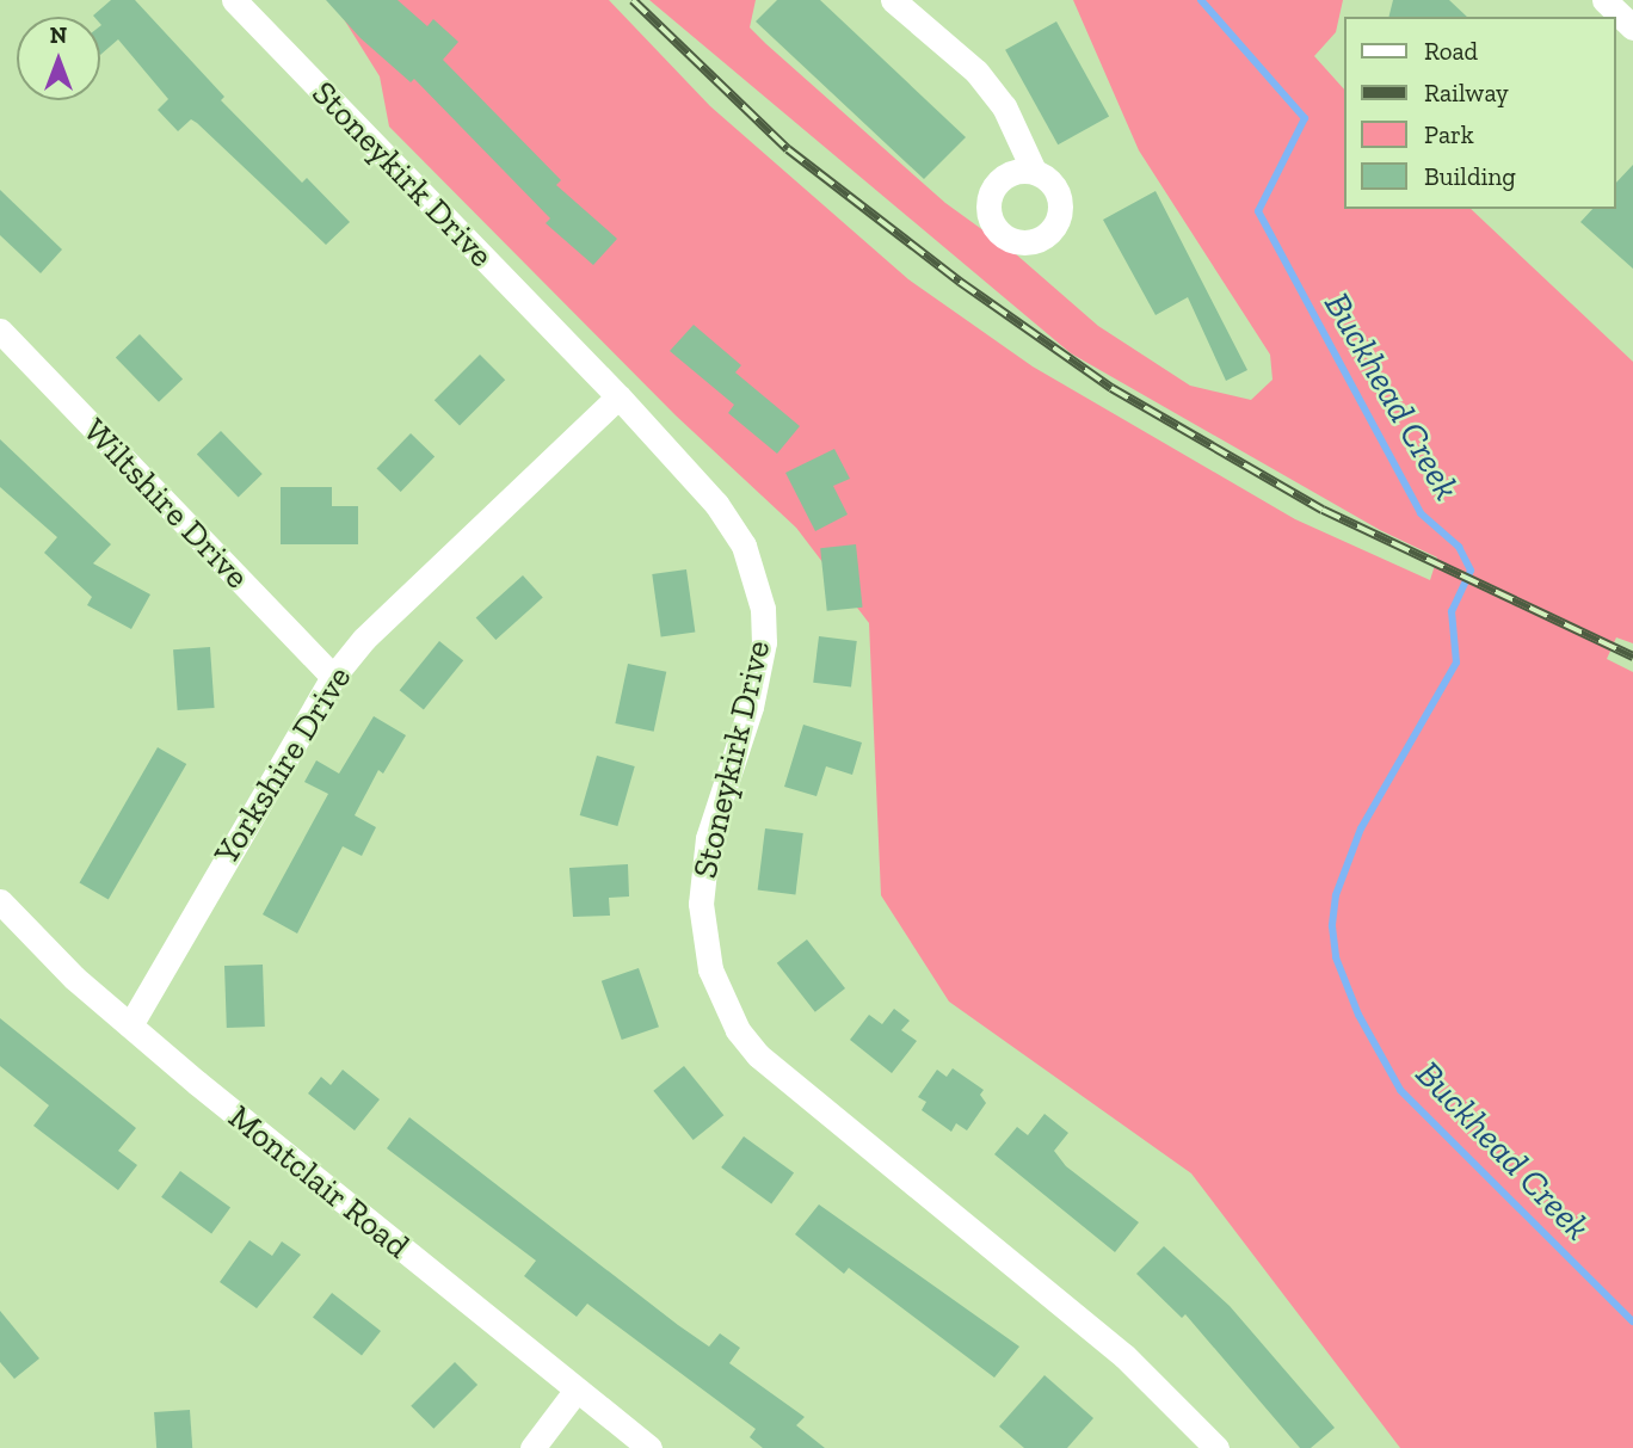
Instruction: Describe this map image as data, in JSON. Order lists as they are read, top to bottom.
{
  "streets": {
    "street": [
      "Stoneykirk Drive",
      "Wiltshire Drive",
      "Yorkshire Drive",
      "Montclair Road"
    ]
  },
  "crossings": [
    ["Stoneykirk Drive", "Yorkshire Drive"],
    ["Wiltshire Drive", "Yorkshire Drive"],
    ["Yorkshire Drive", "Montclair Road"]
  ],
  "water": ["Buckhead Creek"],
  "legend": [
    "Road",
    "Railway",
    "Park",
    "Building"
  ],
  "north": "top"
}
